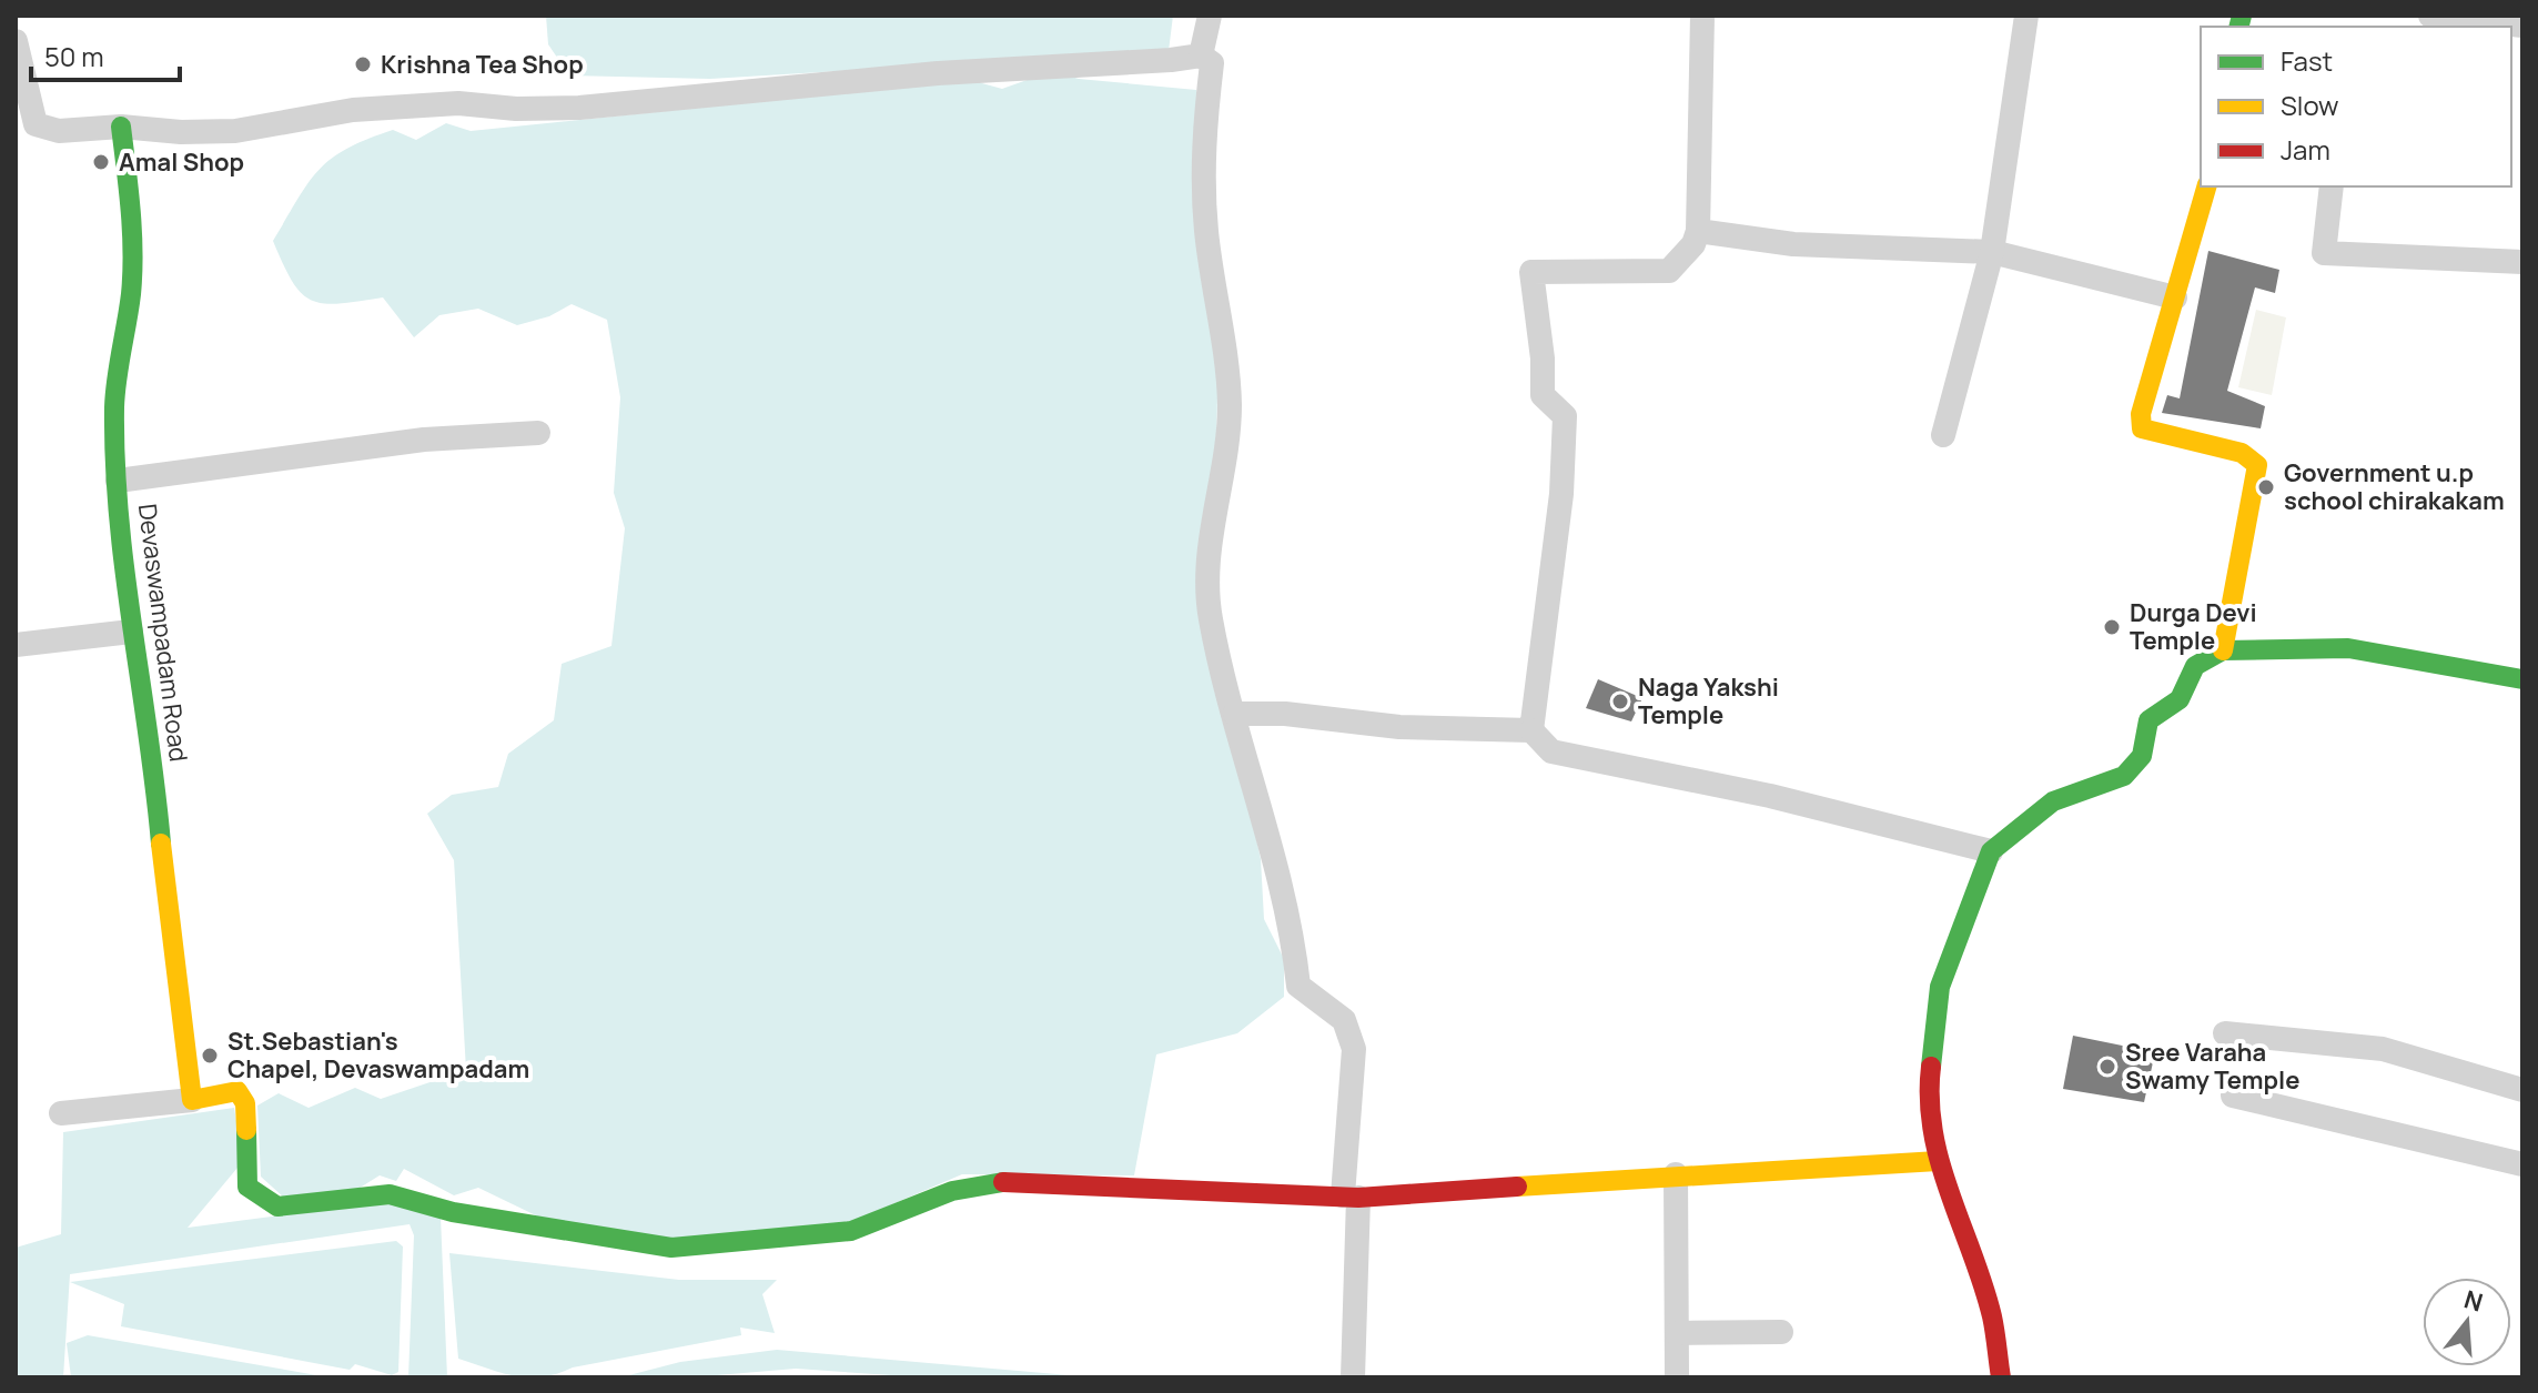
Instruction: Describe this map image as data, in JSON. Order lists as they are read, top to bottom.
{
  "streets": {
    "street": ["Devaswampadam Road"]
  },
  "places": [
    "Krishna Tea Shop",
    "Amal Shop",
    "Government u.p school chirakakam",
    "Durga Devi Temple",
    "Naga Yakshi Temple",
    "St.Sebastian's Chapel, Devaswampadam",
    "Sree Varaha Swamy Temple"
  ],
  "legend": ["Fast", "Slow", "Jam"],
  "scale_bar": "50 m",
  "north": "top"
}
